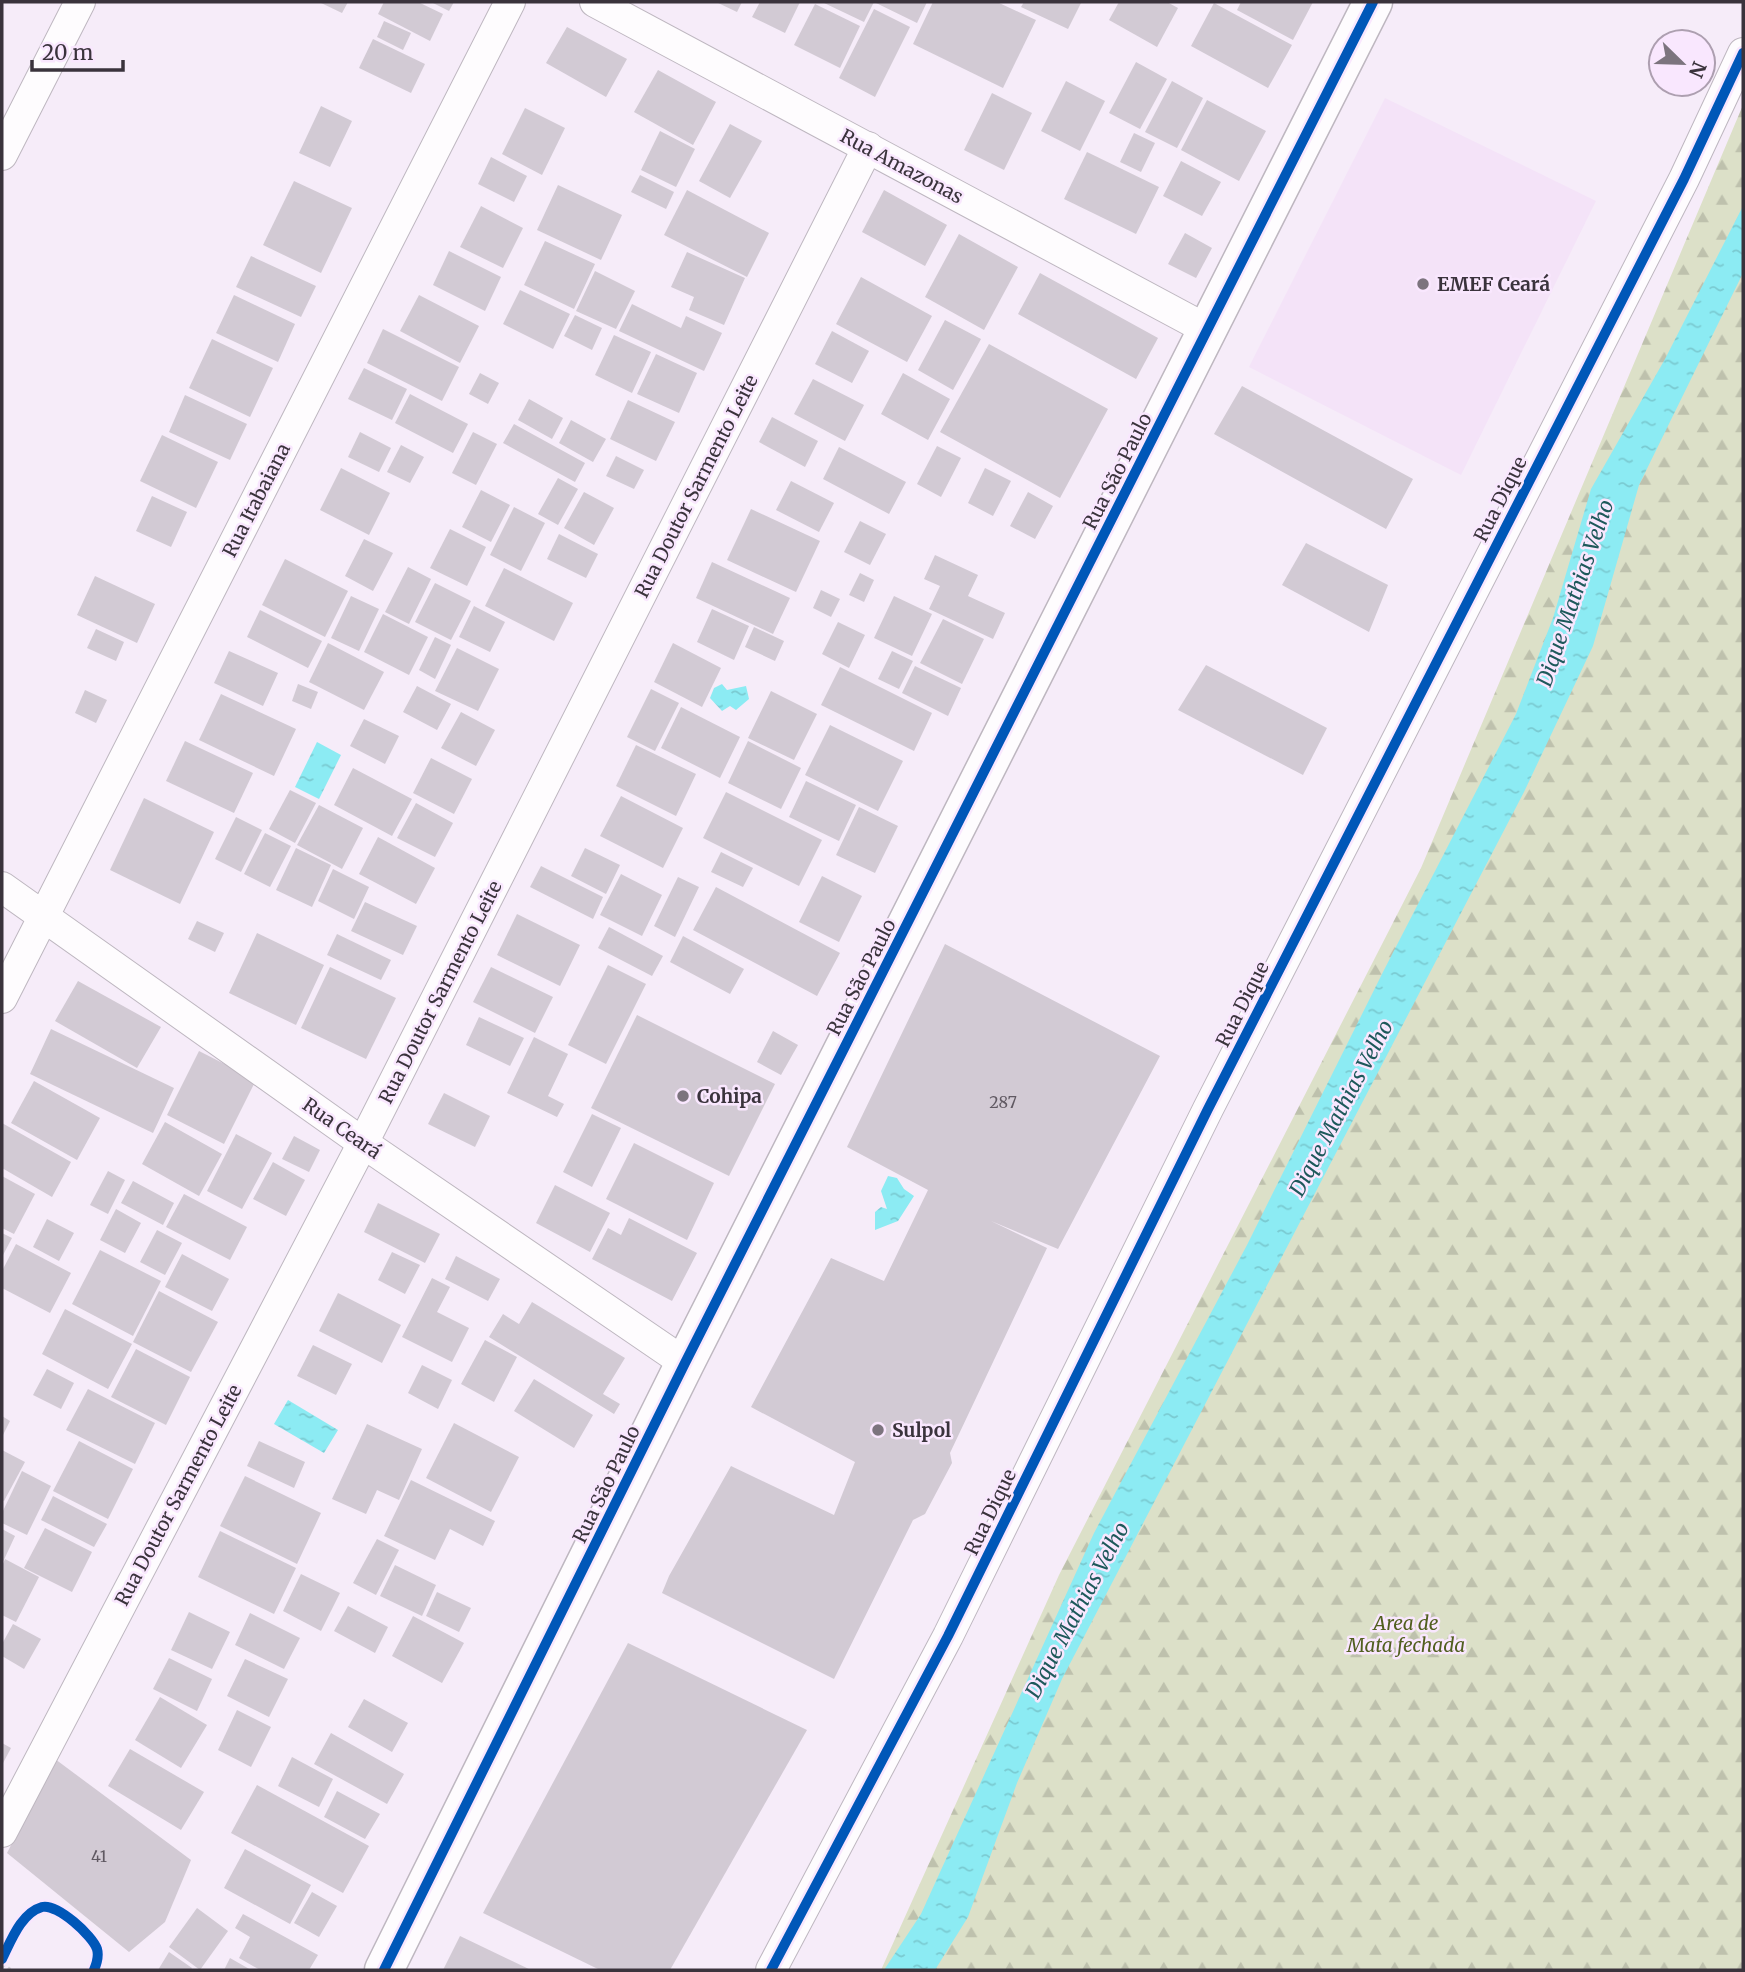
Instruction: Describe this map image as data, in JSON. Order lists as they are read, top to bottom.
{
  "streets": {
    "street": [
      "Rua Amazonas",
      "Rua São Paulo",
      "Rua Doutor Sarmento Leite",
      "Rua Dique",
      "Rua Itabaiana",
      "Rua Ceará"
    ]
  },
  "crossings": [
    ["Rua Amazonas", "Rua São Paulo"],
    ["Rua Amazonas", "Rua Doutor Sarmento Leite"],
    ["Rua São Paulo", "Rua Ceará"],
    ["Rua Doutor Sarmento Leite", "Rua Ceará"],
    ["Rua Itabaiana", "Rua Ceará"]
  ],
  "water": ["Dique Mathias Velho"],
  "parks": ["Area de Mata fechada"],
  "places": ["EMEF Ceará", "Cohipa", "Sulpol"],
  "house_numbers": ["287", "41"],
  "scale_bar": "20 m",
  "north": "bottom right"
}
